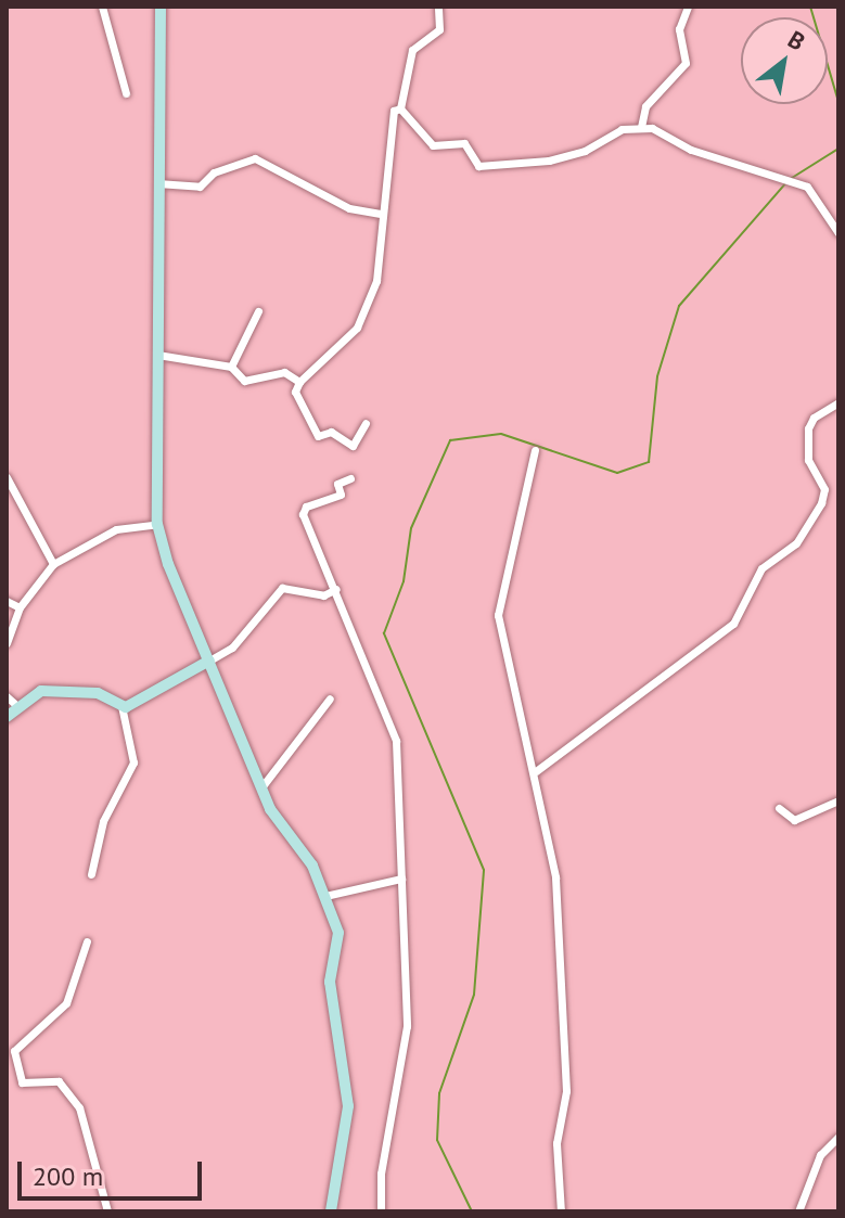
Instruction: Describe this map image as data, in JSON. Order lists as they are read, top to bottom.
{
  "scale_bar": "200 m",
  "north": "top right"
}
